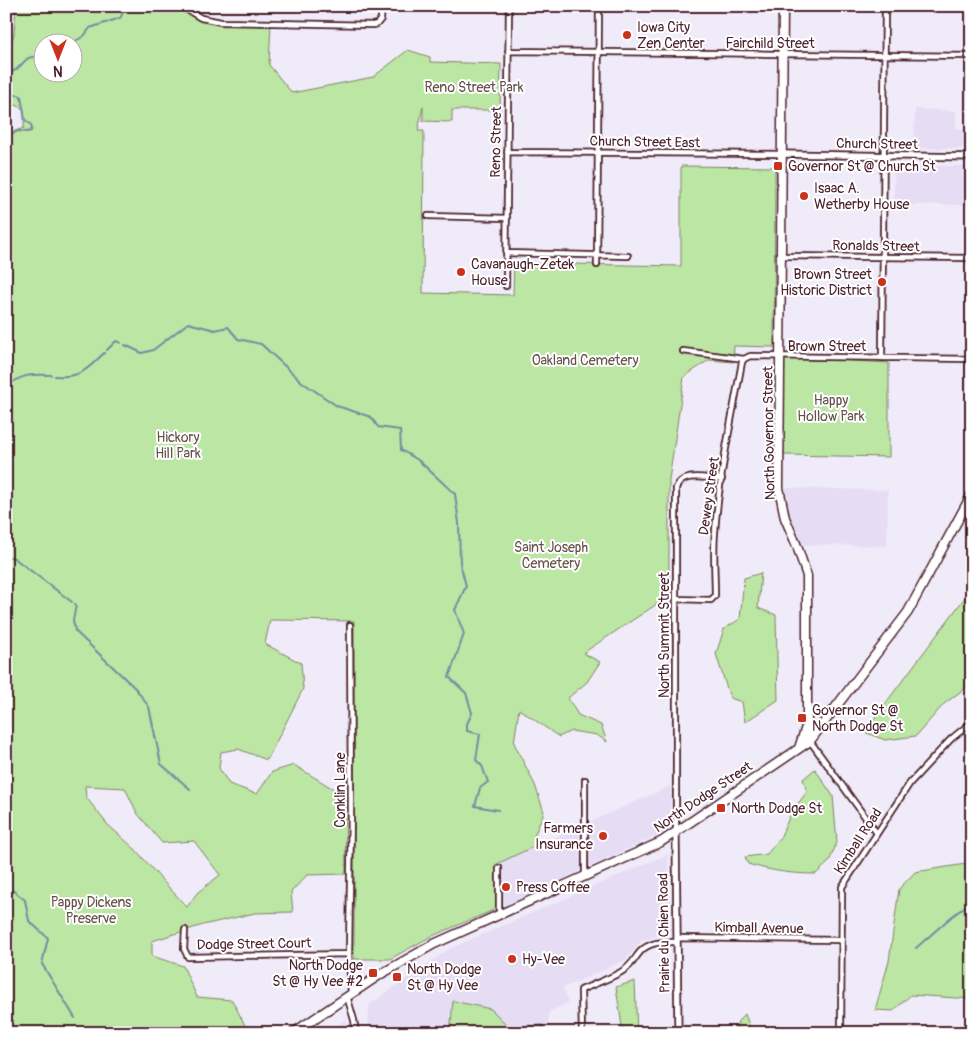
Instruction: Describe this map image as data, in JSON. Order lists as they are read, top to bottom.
{
  "streets": {
    "main road": ["North Governor Street", "North Dodge Street"],
    "street": [
      "Fairchild Street",
      "Reno Street",
      "Church Street East",
      "Church Street",
      "Ronalds Street",
      "Brown Street",
      "Dewey Street",
      "North Summit Street",
      "Conklin Lane",
      "Kimball Road",
      "Kimball Avenue",
      "Prairie du Chien Road",
      "Dodge Street Court"
    ]
  },
  "crossings": [
    ["Fairchild Street", "Reno Street"],
    ["Fairchild Street", "North Governor Street"],
    ["Reno Street", "Church Street East"],
    ["Church Street East", "Church Street"],
    ["Church Street East", "North Governor Street"],
    ["Church Street", "North Governor Street"],
    ["Ronalds Street", "North Governor Street"],
    ["Brown Street", "North Governor Street"],
    ["Brown Street", "Dewey Street"],
    ["North Governor Street", "North Dodge Street"],
    ["North Governor Street", "Kimball Road"],
    ["Dewey Street", "North Summit Street"],
    ["North Summit Street", "North Dodge Street"],
    ["North Summit Street", "Prairie du Chien Road"],
    ["Conklin Lane", "North Dodge Street"],
    ["Conklin Lane", "Dodge Street Court"],
    ["North Dodge Street", "Prairie du Chien Road"],
    ["Kimball Road", "Kimball Avenue"],
    ["Kimball Avenue", "Prairie du Chien Road"]
  ],
  "parks": [
    "Reno Street Park",
    "Oakland Cemetery",
    "Happy Hollow Park",
    "Hickory Hill Park",
    "Saint Joseph Cemetery",
    "Pappy Dickens Preserve"
  ],
  "places": {
    "other": [
      "Iowa City Zen Center",
      "Isaac A. Wetherby House",
      "Cavanaugh-Zetek House",
      "Brown Street Historic District",
      "Farmers Insurance",
      "Press Coffee",
      "Hy-Vee"
    ],
    "transit": [
      "Governor St @ Church St",
      "Governor St @ North Dodge St",
      "North Dodge St",
      "North Dodge St @ Hy Vee #2",
      "North Dodge St @ Hy Vee"
    ]
  },
  "north": "bottom"
}
